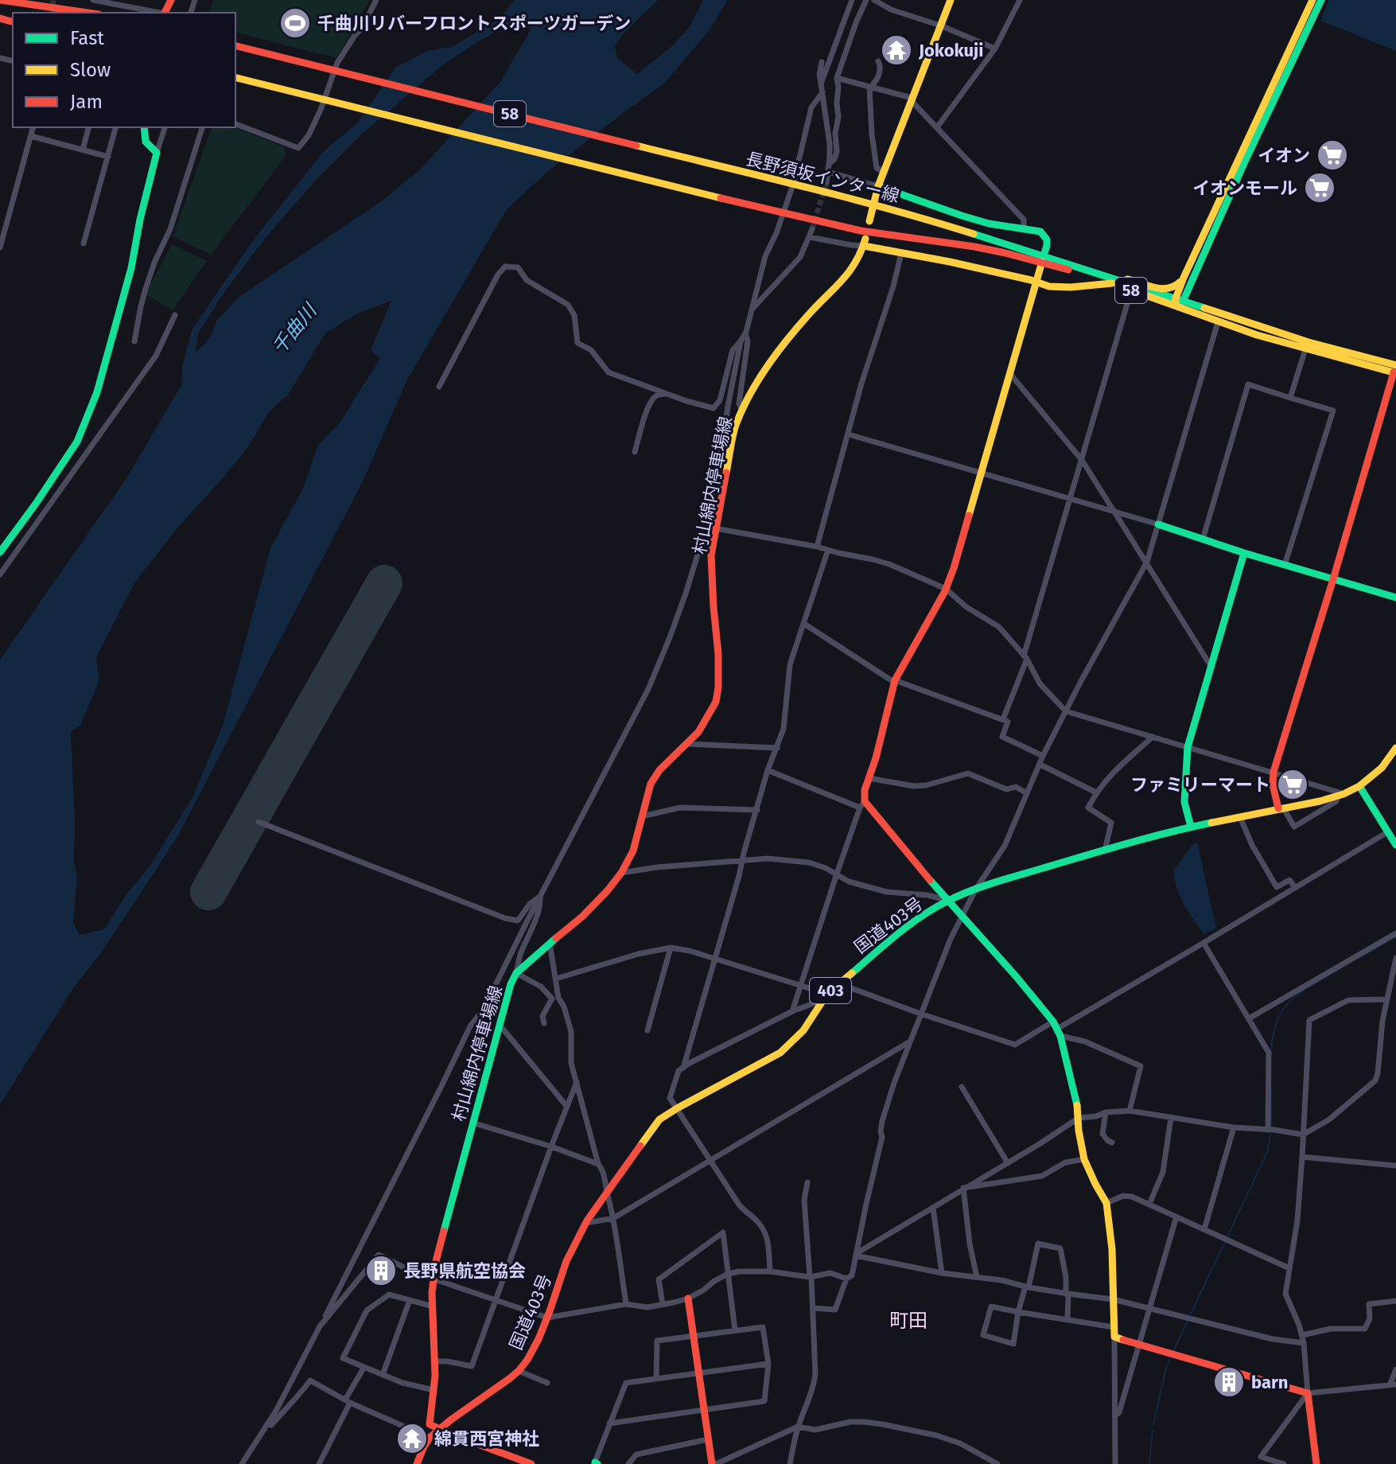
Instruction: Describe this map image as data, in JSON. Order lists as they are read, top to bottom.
{
  "streets": {
    "main road": [
      "58",
      "長野須坂インター線",
      "村山綿内停車場線",
      "国道403号",
      "403"
    ]
  },
  "districts": ["町田"],
  "water": ["千曲川"],
  "places": {
    "sports": ["千曲川リバーフロントスポーツガーデン"],
    "temple": ["Jokokuji", "綿貫西宮神社"],
    "supermarket": ["イオン", "イオンモール", "ファミリーマート"],
    "building": ["長野県航空協会", "barn"]
  },
  "legend": ["Fast", "Slow", "Jam"]
}
